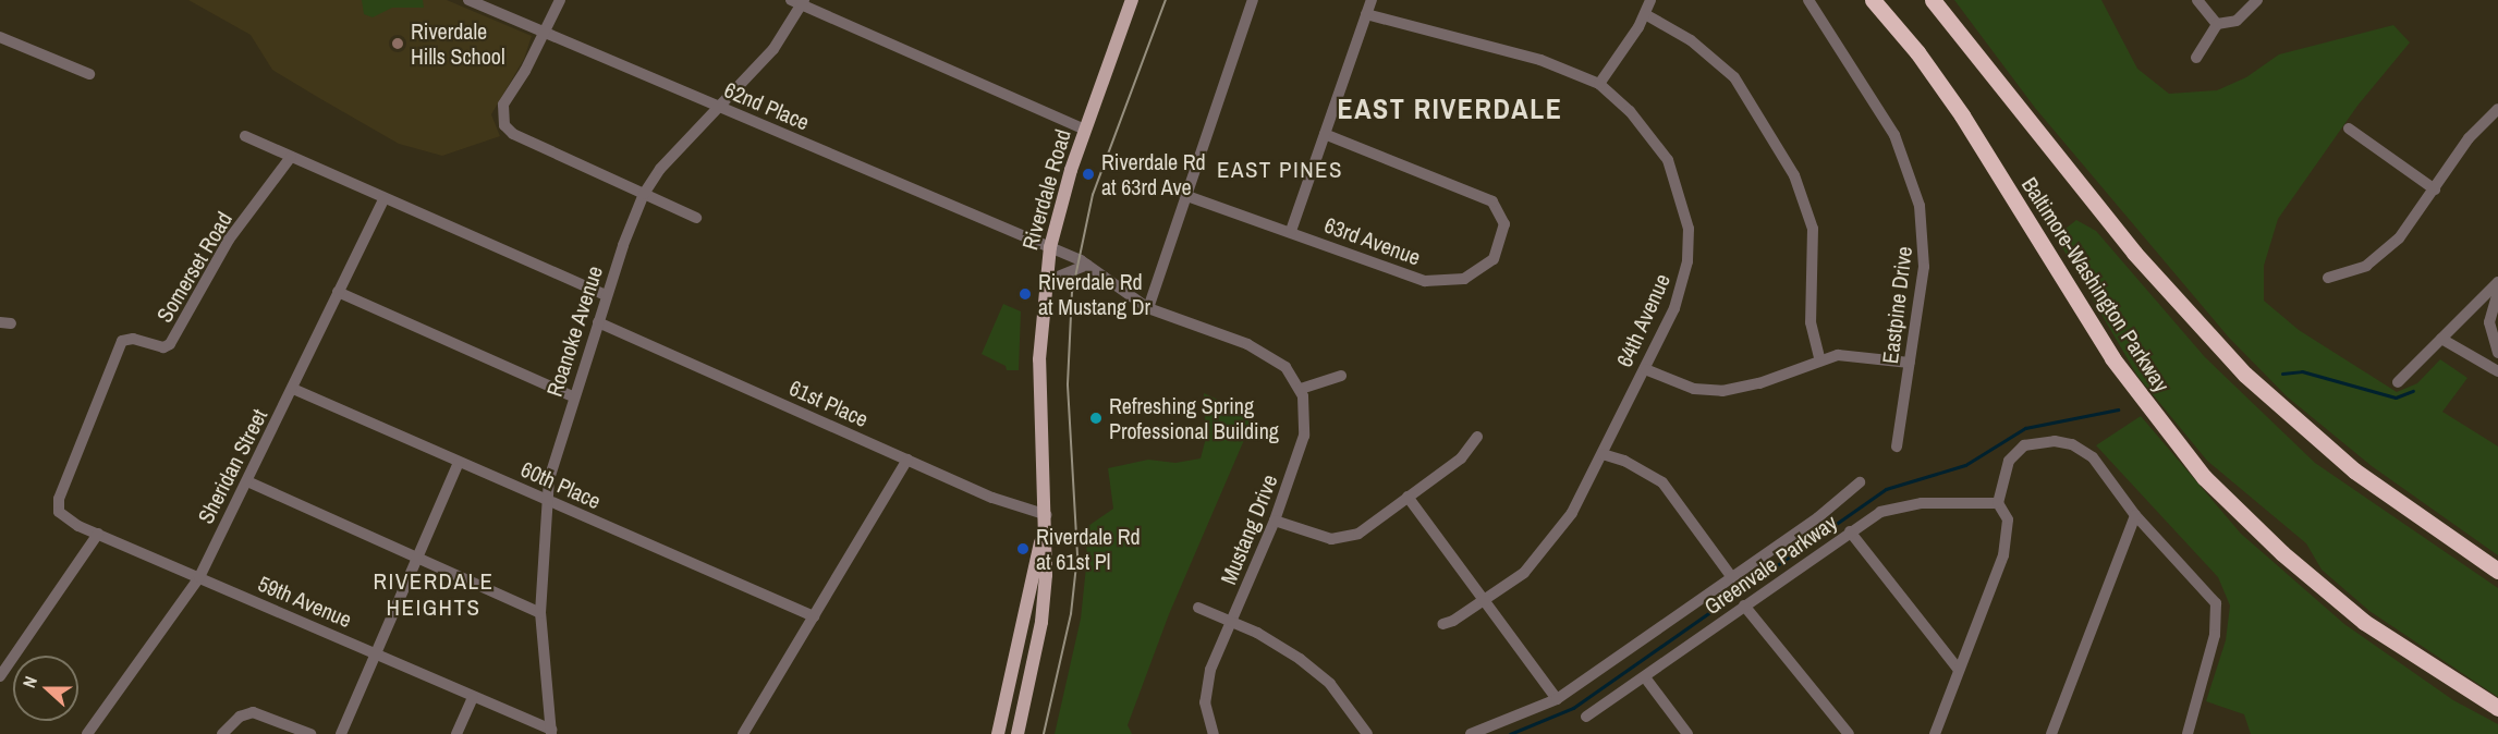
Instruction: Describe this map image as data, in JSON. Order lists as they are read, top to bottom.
{
  "streets": {
    "highway": ["Baltimore-Washington Parkway"],
    "main road": ["Riverdale Road"],
    "street": [
      "62nd Place",
      "63rd Avenue",
      "Somerset Road",
      "Eastpine Drive",
      "64th Avenue",
      "Roanoke Avenue",
      "61st Place",
      "Sheridan Street",
      "60th Place",
      "Mustang Drive",
      "Greenvale Parkway",
      "59th Avenue"
    ]
  },
  "crossings": [
    ["62nd Place", "Riverdale Road"],
    ["62nd Place", "Roanoke Avenue"],
    ["Riverdale Road", "61st Place"],
    ["Somerset Road", "59th Avenue"],
    ["Roanoke Avenue", "61st Place"],
    ["Roanoke Avenue", "60th Place"],
    ["Roanoke Avenue", "59th Avenue"],
    ["Sheridan Street", "60th Place"],
    ["Sheridan Street", "59th Avenue"]
  ],
  "districts": ["EAST RIVERDALE", "EAST PINES", "RIVERDALE HEIGHTS"],
  "places": [
    "Riverdale Hills School",
    "Riverdale Rd at 63rd Ave",
    "Riverdale Rd at Mustang Dr",
    "Refreshing Spring Professional Building",
    "Riverdale Rd at 61st Pl"
  ],
  "north": "left"
}
